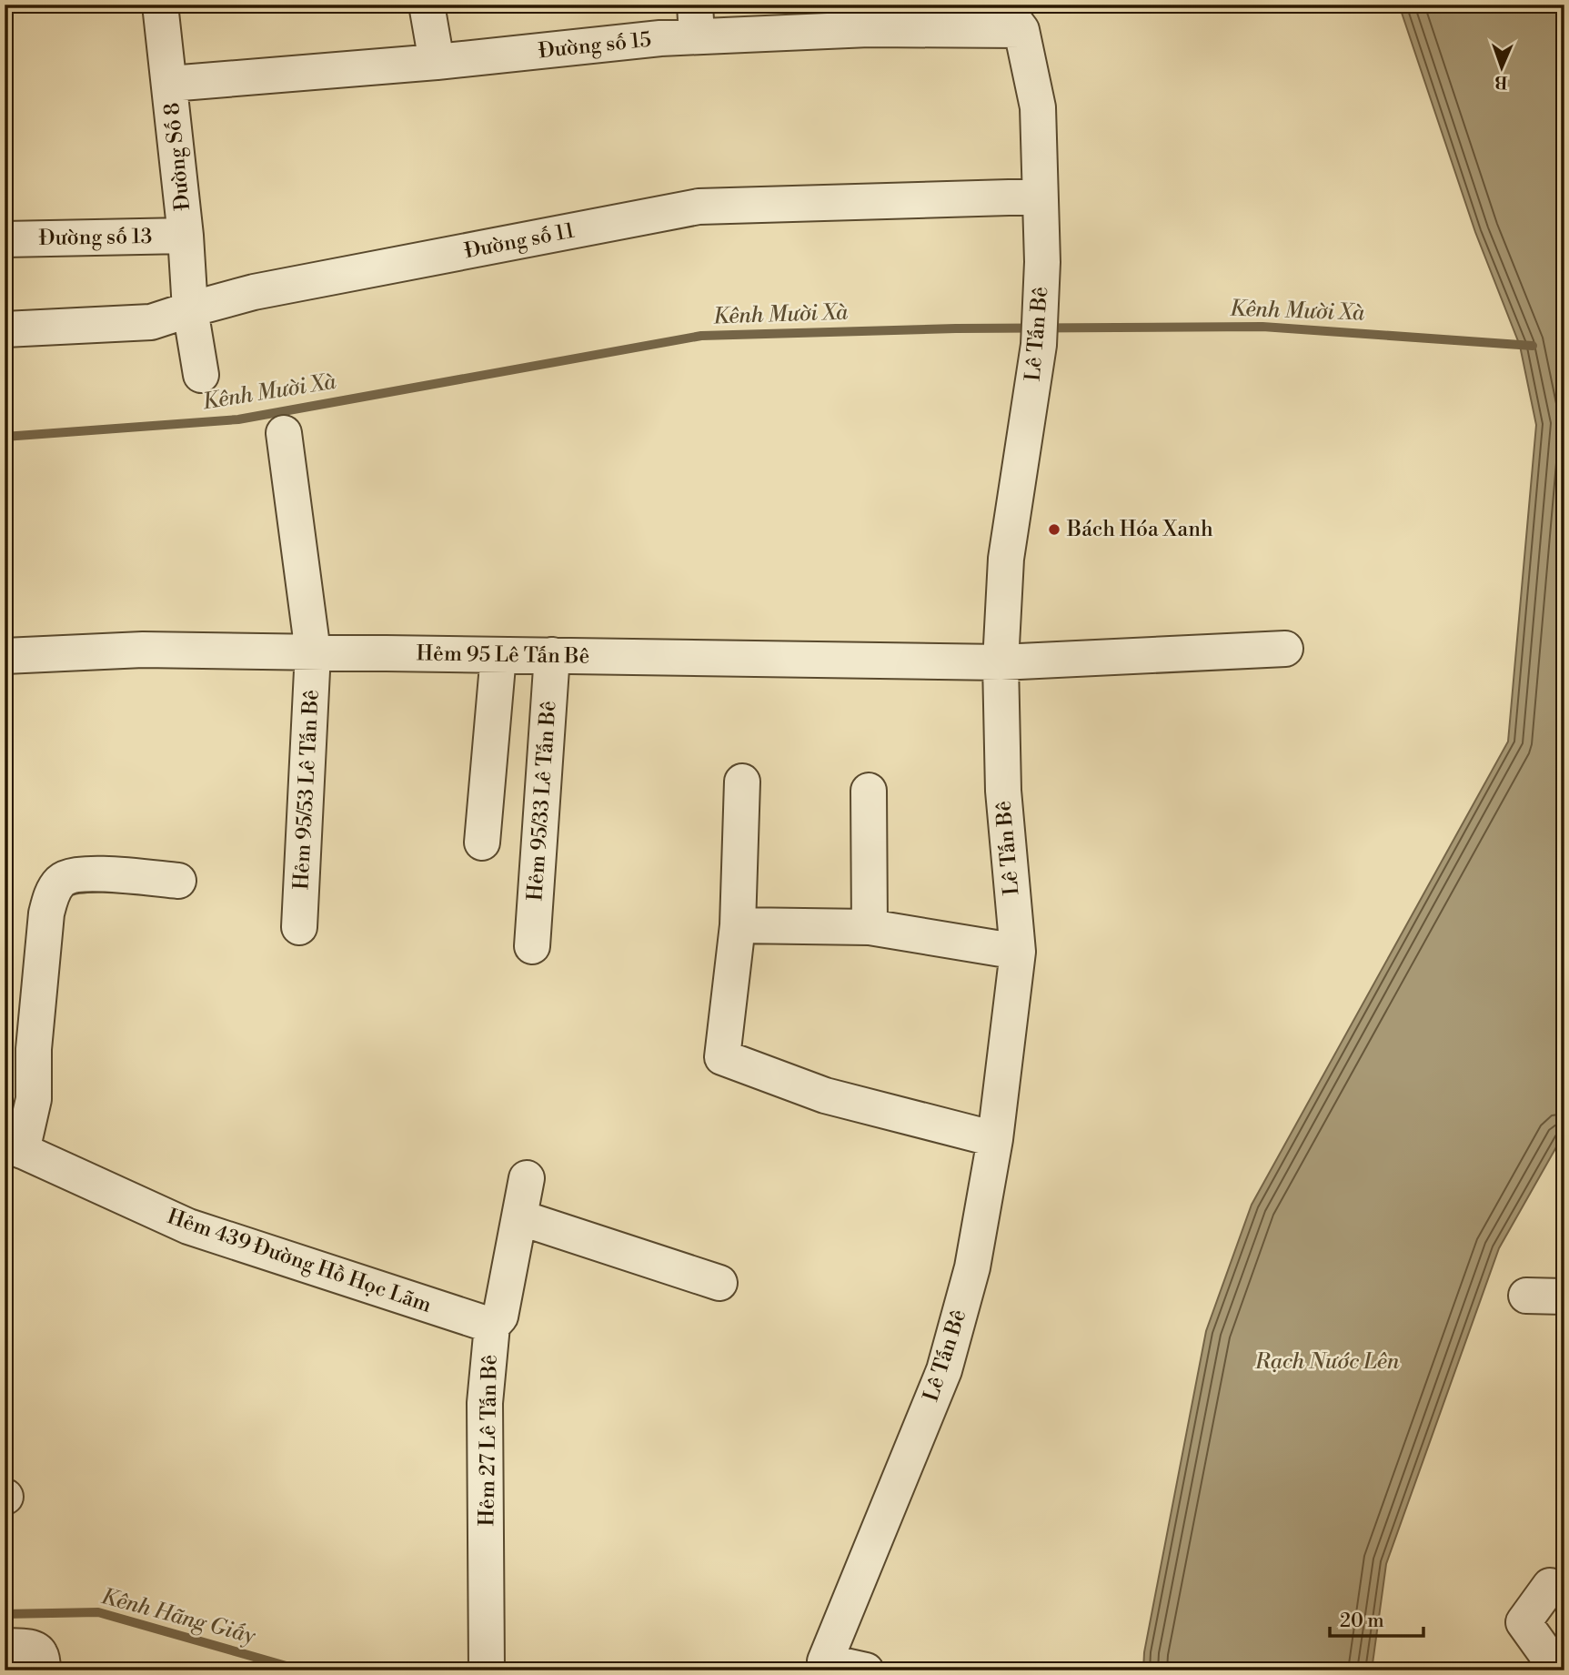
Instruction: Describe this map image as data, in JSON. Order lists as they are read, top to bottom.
{
  "streets": {
    "street": [
      "Đường số 15",
      "Đường Số 8",
      "Đường số 13",
      "Đường số 11",
      "Lê Tấn Bê",
      "Hẻm 95 Lê Tấn Bê",
      "Hẻm 95/53 Lê Tấn Bê",
      "Hẻm 95/33 Lê Tấn Bê",
      "Hẻm 439 Đường Hồ Học Lãm",
      "Hẻm 27 Lê Tấn Bê"
    ]
  },
  "crossings": [
    ["Đường số 15", "Đường Số 8"],
    ["Đường số 15", "Lê Tấn Bê"],
    ["Đường Số 8", "Đường số 13"],
    ["Đường Số 8", "Đường số 11"],
    ["Đường số 11", "Lê Tấn Bê"],
    ["Lê Tấn Bê", "Hẻm 95 Lê Tấn Bê"],
    ["Hẻm 95 Lê Tấn Bê", "Hẻm 95/53 Lê Tấn Bê"],
    ["Hẻm 95 Lê Tấn Bê", "Hẻm 95/33 Lê Tấn Bê"],
    ["Hẻm 439 Đường Hồ Học Lãm", "Hẻm 27 Lê Tấn Bê"]
  ],
  "water": ["Kênh Mười Xà", "Rạch Nước Lên", "Kênh Hãng Giấy"],
  "places": ["Bách Hóa Xanh"],
  "scale_bar": "20 m",
  "north": "bottom"
}
